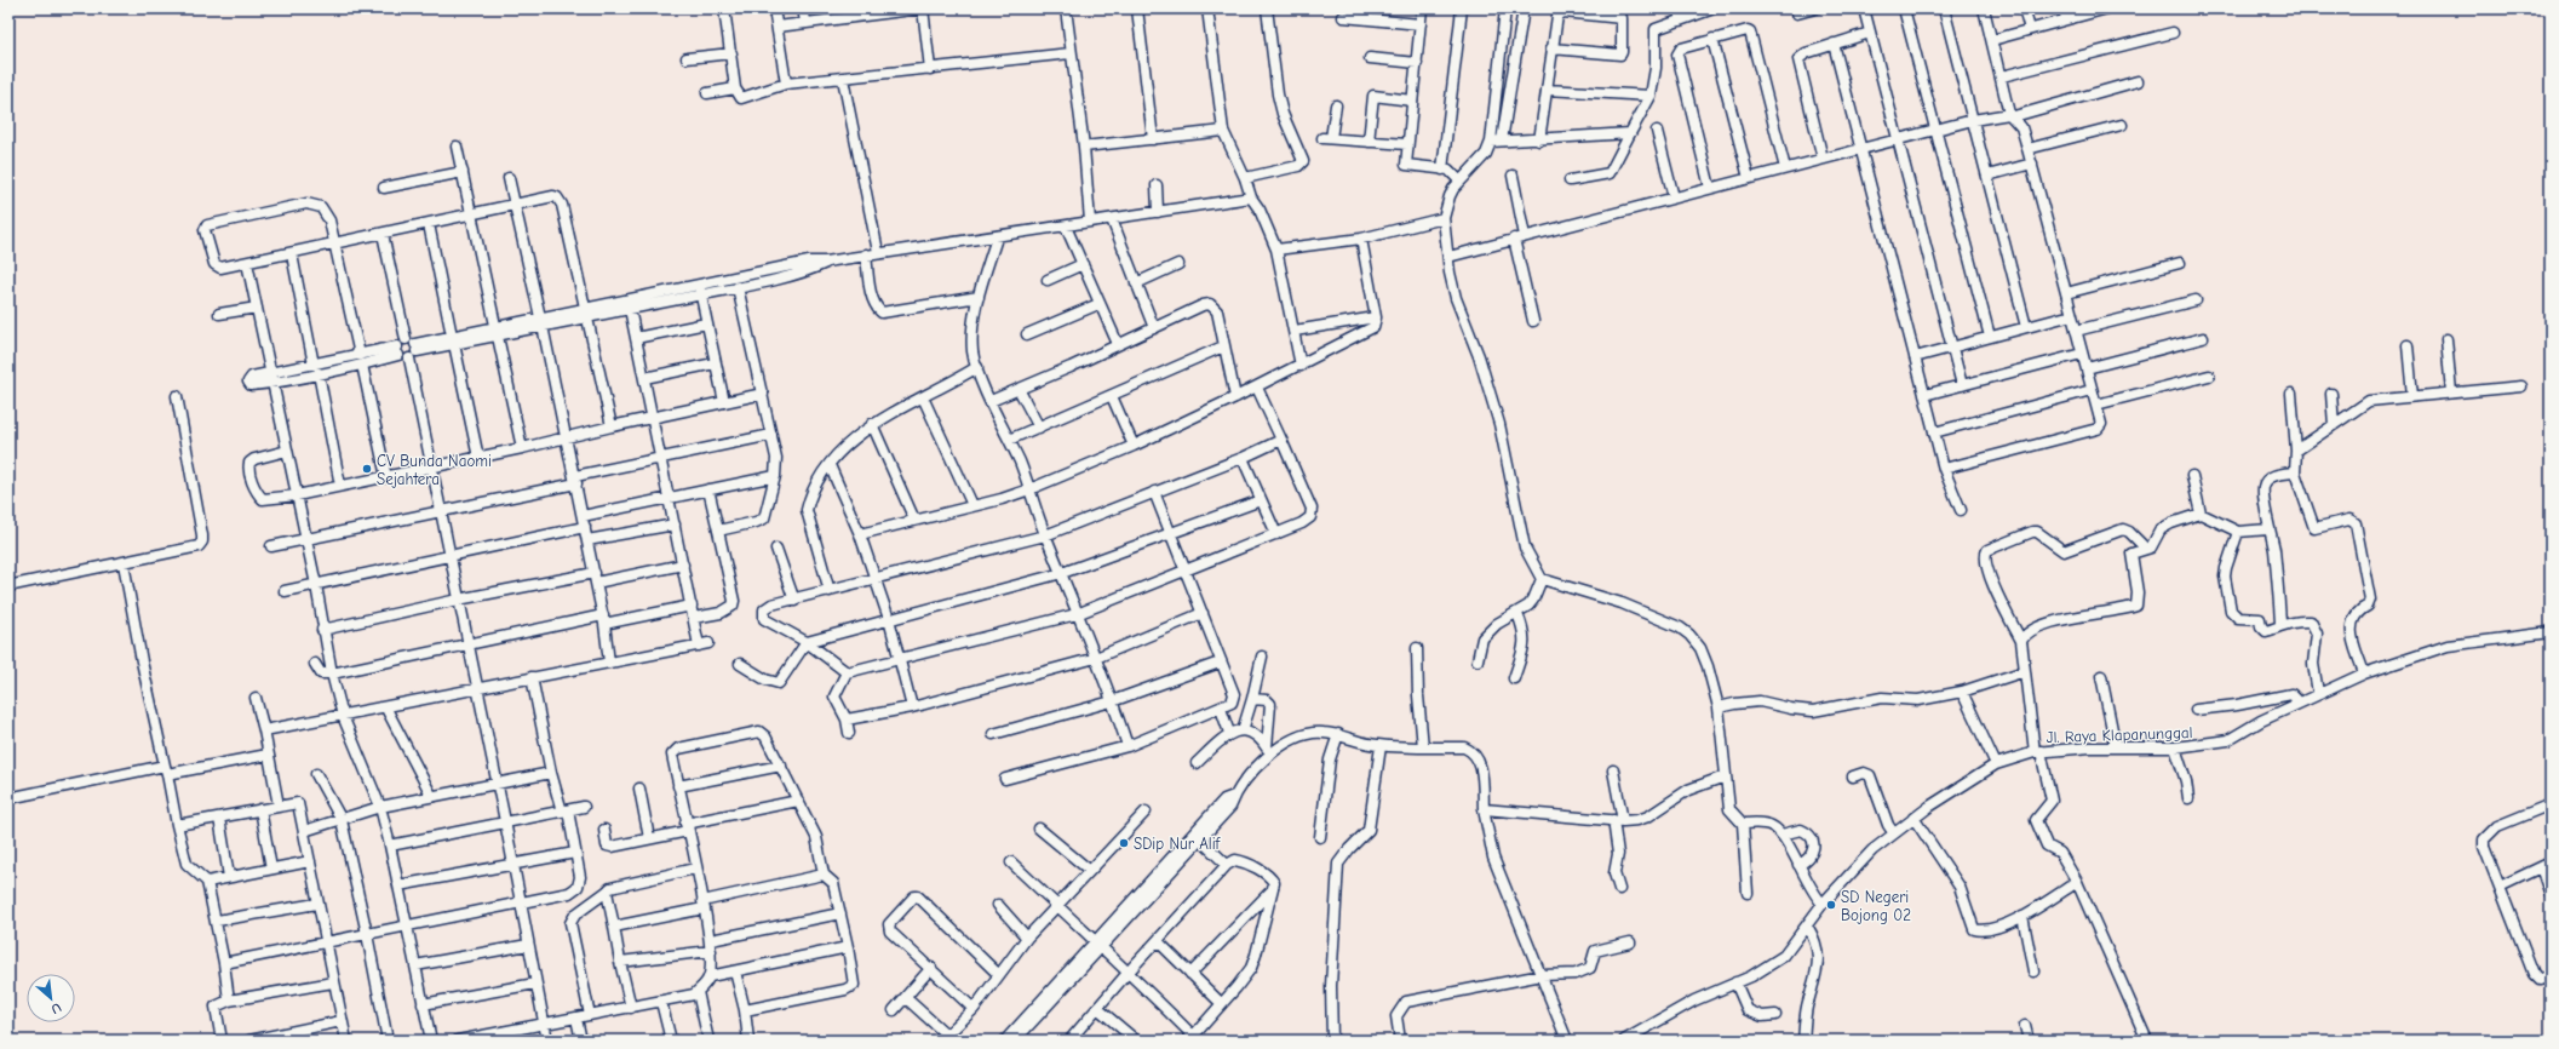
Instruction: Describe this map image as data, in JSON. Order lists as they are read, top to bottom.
{
  "streets": {
    "street": ["Jl. Raya Klapanunggal"]
  },
  "places": ["CV Bunda Naomi Sejahtera", "SDip Nur Alif", "SD Negeri Bojong 02"],
  "north": "bottom right"
}
